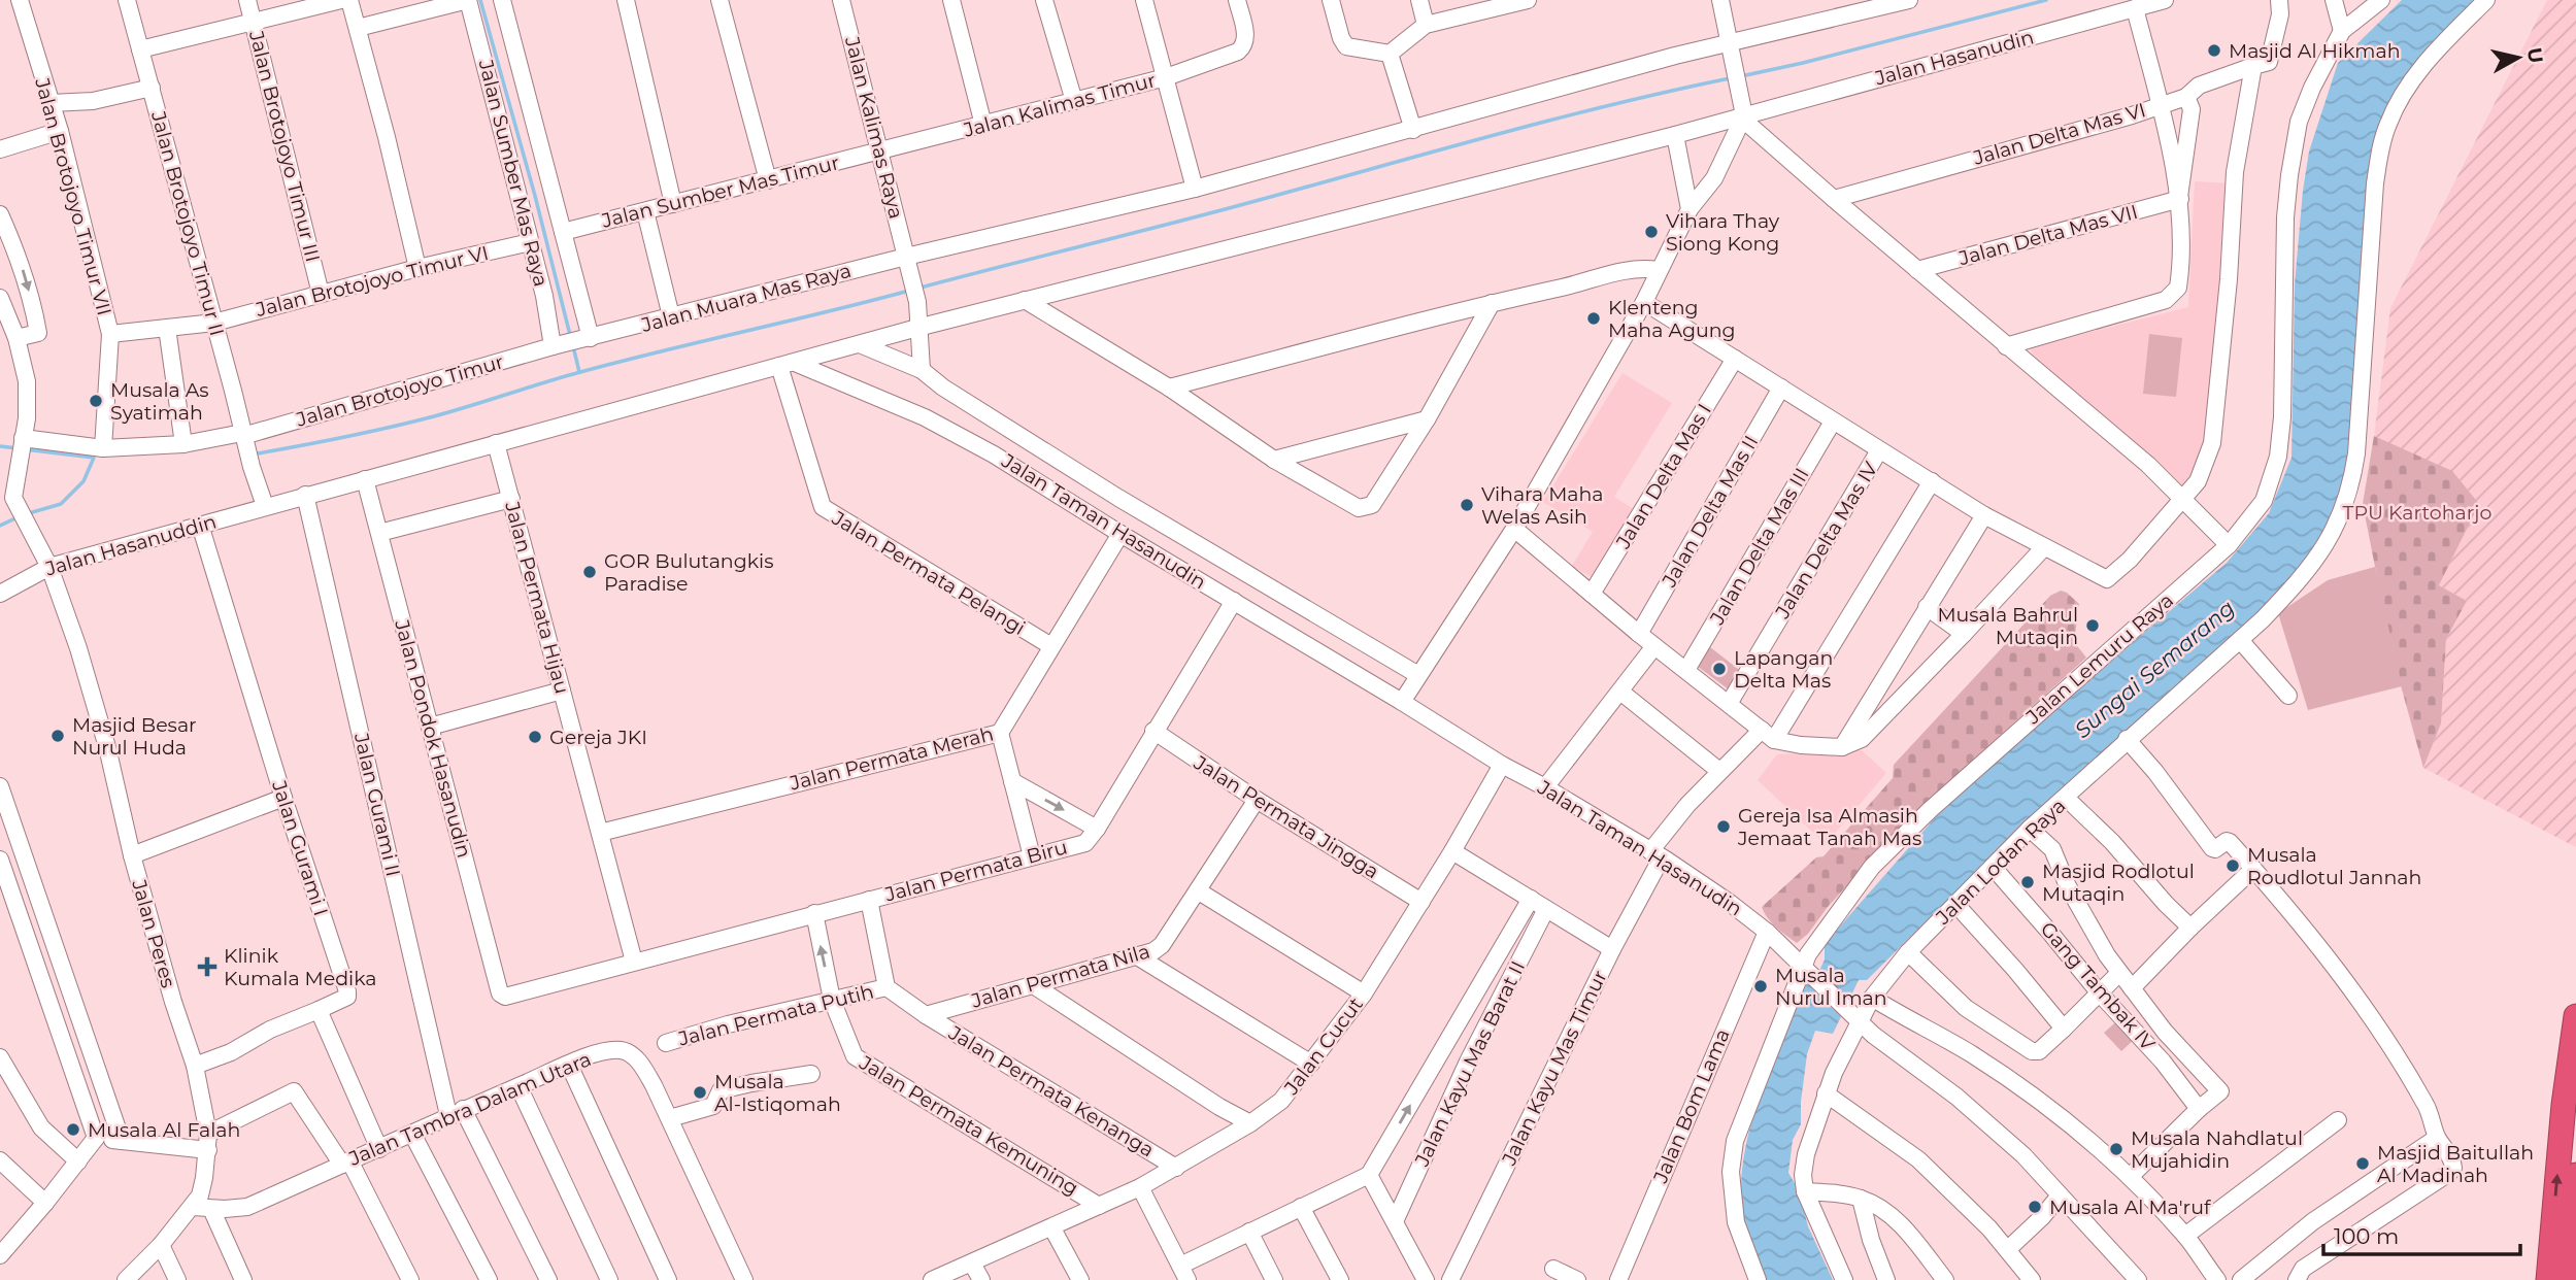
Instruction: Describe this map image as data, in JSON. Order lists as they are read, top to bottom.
{
  "streets": {
    "street": [
      "Jalan Hasanudin",
      "Jalan Kalimas Timur",
      "Jalan Kalimas Raya",
      "Jalan Delta Mas VI",
      "Jalan Brotojoyo Timur III",
      "Jalan Sumber Mas Raya",
      "Jalan Sumber Mas Timur",
      "Jalan Brotojoyo Timur VII",
      "Jalan Brotojoyo Timur II",
      "Jalan Delta Mas VII",
      "Jalan Brotojoyo Timur VI",
      "Jalan Muara Mas Raya",
      "Jalan Brotojoyo Timur",
      "Jalan Delta Mas I",
      "Jalan Delta Mas II",
      "Jalan Taman Hasanudin",
      "Jalan Delta Mas IV",
      "Jalan Hasanuddin",
      "Jalan Delta Mas III",
      "Jalan Permata Pelangi",
      "Jalan Permata Hijau",
      "Jalan Lemuru Raya",
      "Jalan Pondok Hasanudin",
      "Jalan Permata Merah",
      "Jalan Gurami II",
      "Jalan Permata Jingga",
      "Jalan Gurami I",
      "Jalan Lodan Raya",
      "Jalan Permata Biru",
      "Jalan Peres",
      "Jalan Permata Nila",
      "Gang Tambak IV",
      "Jalan Permata Putih",
      "Jalan Cucut",
      "Jalan Kayu Mas Barat II",
      "Jalan Kayu Mas Timur",
      "Jalan Permata Kenanga",
      "Jalan Bom Lama",
      "Jalan Tambra Dalam Utara",
      "Jalan Permata Kemuning"
    ]
  },
  "crossings": [
    ["Jalan Hasanudin", "Jalan Hasanuddin"],
    ["Jalan Kalimas Timur", "Jalan Kalimas Raya"],
    ["Jalan Kalimas Timur", "Jalan Sumber Mas Timur"],
    ["Jalan Kalimas Raya", "Jalan Sumber Mas Timur"],
    ["Jalan Kalimas Raya", "Jalan Muara Mas Raya"],
    ["Jalan Kalimas Raya", "Jalan Taman Hasanudin"],
    ["Jalan Kalimas Raya", "Jalan Hasanuddin"],
    ["Jalan Brotojoyo Timur III", "Jalan Brotojoyo Timur VI"],
    ["Jalan Sumber Mas Raya", "Jalan Sumber Mas Timur"],
    ["Jalan Sumber Mas Raya", "Jalan Brotojoyo Timur VI"],
    ["Jalan Sumber Mas Raya", "Jalan Muara Mas Raya"],
    ["Jalan Sumber Mas Raya", "Jalan Brotojoyo Timur"],
    ["Jalan Brotojoyo Timur VII", "Jalan Brotojoyo Timur II"],
    ["Jalan Brotojoyo Timur VII", "Jalan Brotojoyo Timur VI"],
    ["Jalan Brotojoyo Timur II", "Jalan Brotojoyo Timur VI"],
    ["Jalan Brotojoyo Timur II", "Jalan Brotojoyo Timur"],
    ["Jalan Brotojoyo Timur II", "Jalan Hasanuddin"],
    ["Jalan Muara Mas Raya", "Jalan Brotojoyo Timur"],
    ["Jalan Taman Hasanudin", "Jalan Hasanuddin"],
    ["Jalan Taman Hasanudin", "Jalan Permata Pelangi"],
    ["Jalan Taman Hasanudin", "Jalan Lemuru Raya"],
    ["Jalan Taman Hasanudin", "Jalan Permata Merah"],
    ["Jalan Taman Hasanudin", "Jalan Lodan Raya"],
    ["Jalan Taman Hasanudin", "Jalan Permata Biru"],
    ["Jalan Taman Hasanudin", "Jalan Cucut"],
    ["Jalan Taman Hasanudin", "Jalan Kayu Mas Timur"],
    ["Jalan Taman Hasanudin", "Jalan Bom Lama"],
    ["Jalan Hasanuddin", "Jalan Permata Pelangi"],
    ["Jalan Hasanuddin", "Jalan Permata Hijau"],
    ["Jalan Hasanuddin", "Jalan Pondok Hasanudin"],
    ["Jalan Hasanuddin", "Jalan Gurami II"],
    ["Jalan Hasanuddin", "Jalan Gurami I"],
    ["Jalan Hasanuddin", "Jalan Peres"],
    ["Jalan Permata Pelangi", "Jalan Permata Merah"],
    ["Jalan Permata Hijau", "Jalan Permata Merah"],
    ["Jalan Permata Hijau", "Jalan Permata Biru"],
    ["Jalan Pondok Hasanudin", "Jalan Permata Biru"],
    ["Jalan Gurami II", "Jalan Tambra Dalam Utara"],
    ["Jalan Permata Jingga", "Jalan Permata Biru"],
    ["Jalan Permata Jingga", "Jalan Permata Nila"],
    ["Jalan Permata Jingga", "Jalan Cucut"],
    ["Jalan Lodan Raya", "Gang Tambak IV"],
    ["Jalan Permata Biru", "Jalan Permata Kemuning"],
    ["Jalan Peres", "Jalan Tambra Dalam Utara"],
    ["Jalan Permata Nila", "Jalan Permata Kenanga"],
    ["Jalan Permata Putih", "Jalan Permata Kemuning"],
    ["Jalan Cucut", "Jalan Permata Kenanga"],
    ["Jalan Cucut", "Jalan Permata Kemuning"]
  ],
  "water": ["Sungai Semarang"],
  "parks": ["TPU Kartoharjo"],
  "places": {
    "other": [
      "Masjid Al Hikmah",
      "Vihara Thay Siong Kong",
      "Klenteng Maha Agung",
      "Musala As Syatimah",
      "Vihara Maha Welas Asih",
      "GOR Bulutangkis Paradise",
      "Musala Bahrul Mutaqin",
      "Lapangan Delta Mas",
      "Masjid Besar Nurul Huda",
      "Gereja JKI",
      "Gereja Isa Almasih Jemaat Tanah Mas",
      "Musala Roudlotul Jannah",
      "Masjid Rodlotul Mutaqin",
      "Musala Nurul Iman",
      "Musala Al-Istiqomah",
      "Musala Al Falah",
      "Musala Nahdlatul Mujahidin",
      "Masjid Baitullah Al Madinah",
      "Musala Al Ma'ruf"
    ],
    "health": ["Klinik Kumala Medika"]
  },
  "scale_bar": "100 m",
  "north": "right"
}
